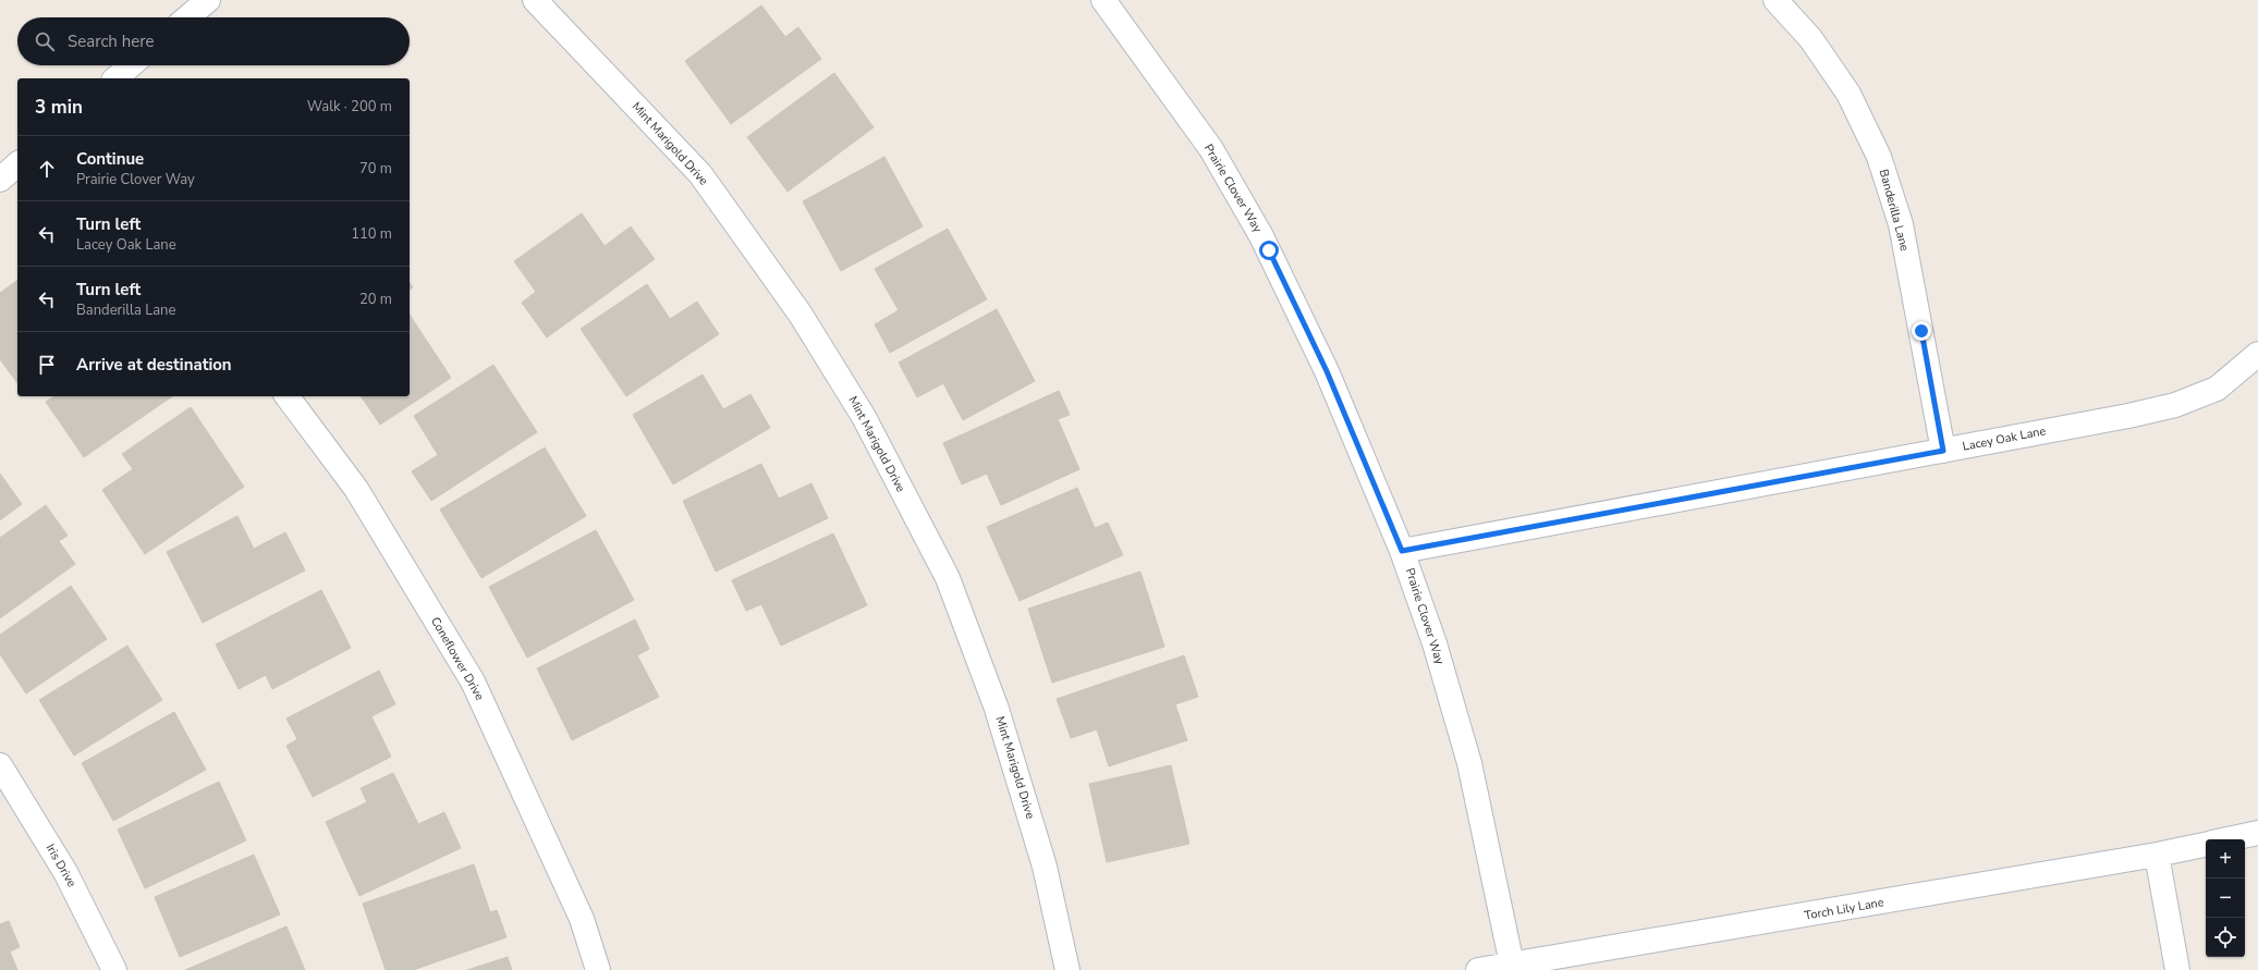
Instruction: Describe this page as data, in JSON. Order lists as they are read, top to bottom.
{
  "streets": {
    "street": [
      "Mint Marigold Drive",
      "Prairie Clover Way",
      "Banderilla Lane",
      "Lacey Oak Lane",
      "Coneflower Drive",
      "Iris Drive",
      "Torch Lily Lane"
    ]
  },
  "crossings": [
    ["Prairie Clover Way", "Lacey Oak Lane"],
    ["Prairie Clover Way", "Torch Lily Lane"],
    ["Banderilla Lane", "Lacey Oak Lane"]
  ],
  "page": {
    "search": "Search here",
    "heading": ["3 min", "Walk · 200 m"],
    "list": [
      ["Continue", "Prairie Clover Way", "70 m"],
      ["Turn left", "Lacey Oak Lane", "110 m"],
      ["Turn left", "Banderilla Lane", "20 m"],
      "Arrive at destination"
    ],
    "map_buttons": ["+", "−"]
  }
}
